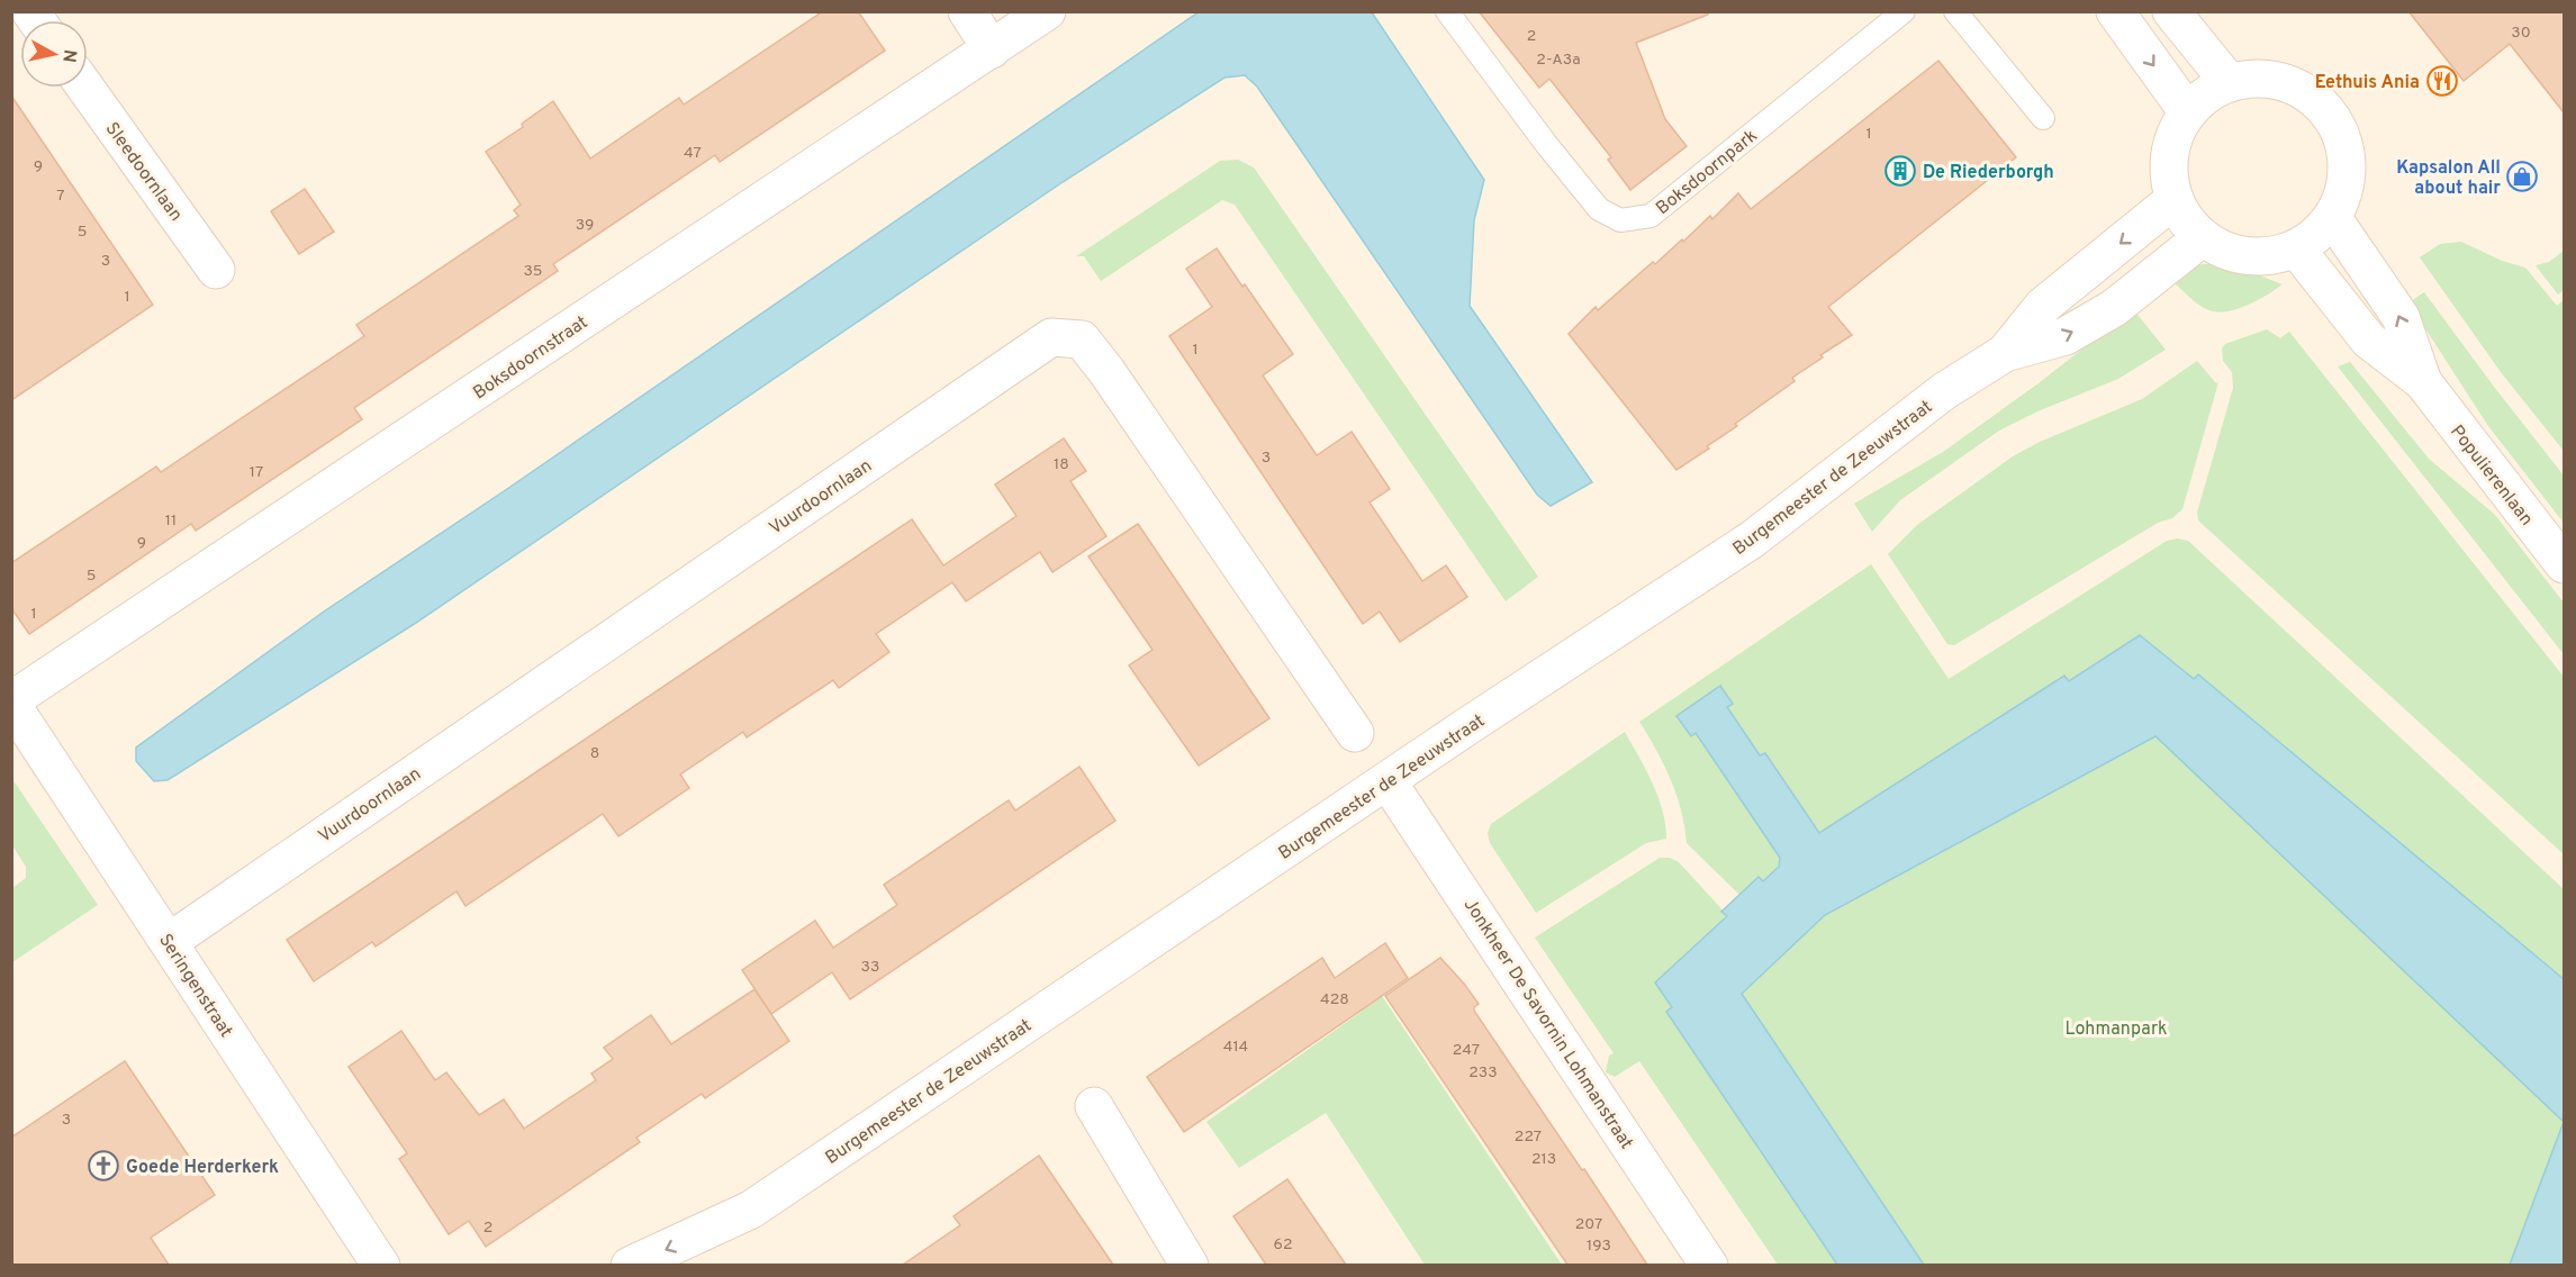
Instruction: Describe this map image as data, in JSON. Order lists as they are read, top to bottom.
{
  "streets": {
    "street": [
      "Sleedoornlaan",
      "Boksdoornstraat",
      "Populierenlaan",
      "Burgemeester de Zeeuwstraat",
      "Vuurdoornlaan",
      "Seringenstraat",
      "Jonkheer De Savornin Lohmanstraat"
    ],
    "lane": ["Boksdoornpark"]
  },
  "crossings": [
    ["Boksdoornstraat", "Seringenstraat"],
    ["Populierenlaan", "Burgemeester de Zeeuwstraat"],
    ["Burgemeester de Zeeuwstraat", "Jonkheer De Savornin Lohmanstraat"],
    ["Vuurdoornlaan", "Seringenstraat"]
  ],
  "parks": ["Lohmanpark"],
  "places": {
    "restaurant": ["Eethuis Ania"],
    "building": ["De Riederborgh"],
    "shop": ["Kapsalon All about hair"],
    "church": ["Goede Herderkerk"]
  },
  "house_numbers": [
    "30",
    "2",
    "2-A3a",
    "1",
    "47",
    "9",
    "7",
    "39",
    "5",
    "3",
    "35",
    "1",
    "1",
    "3",
    "18",
    "17",
    "11",
    "9",
    "5",
    "1",
    "8",
    "33",
    "428",
    "414",
    "247",
    "233",
    "3",
    "227",
    "213",
    "207",
    "2",
    "62",
    "193"
  ],
  "north": "right"
}
